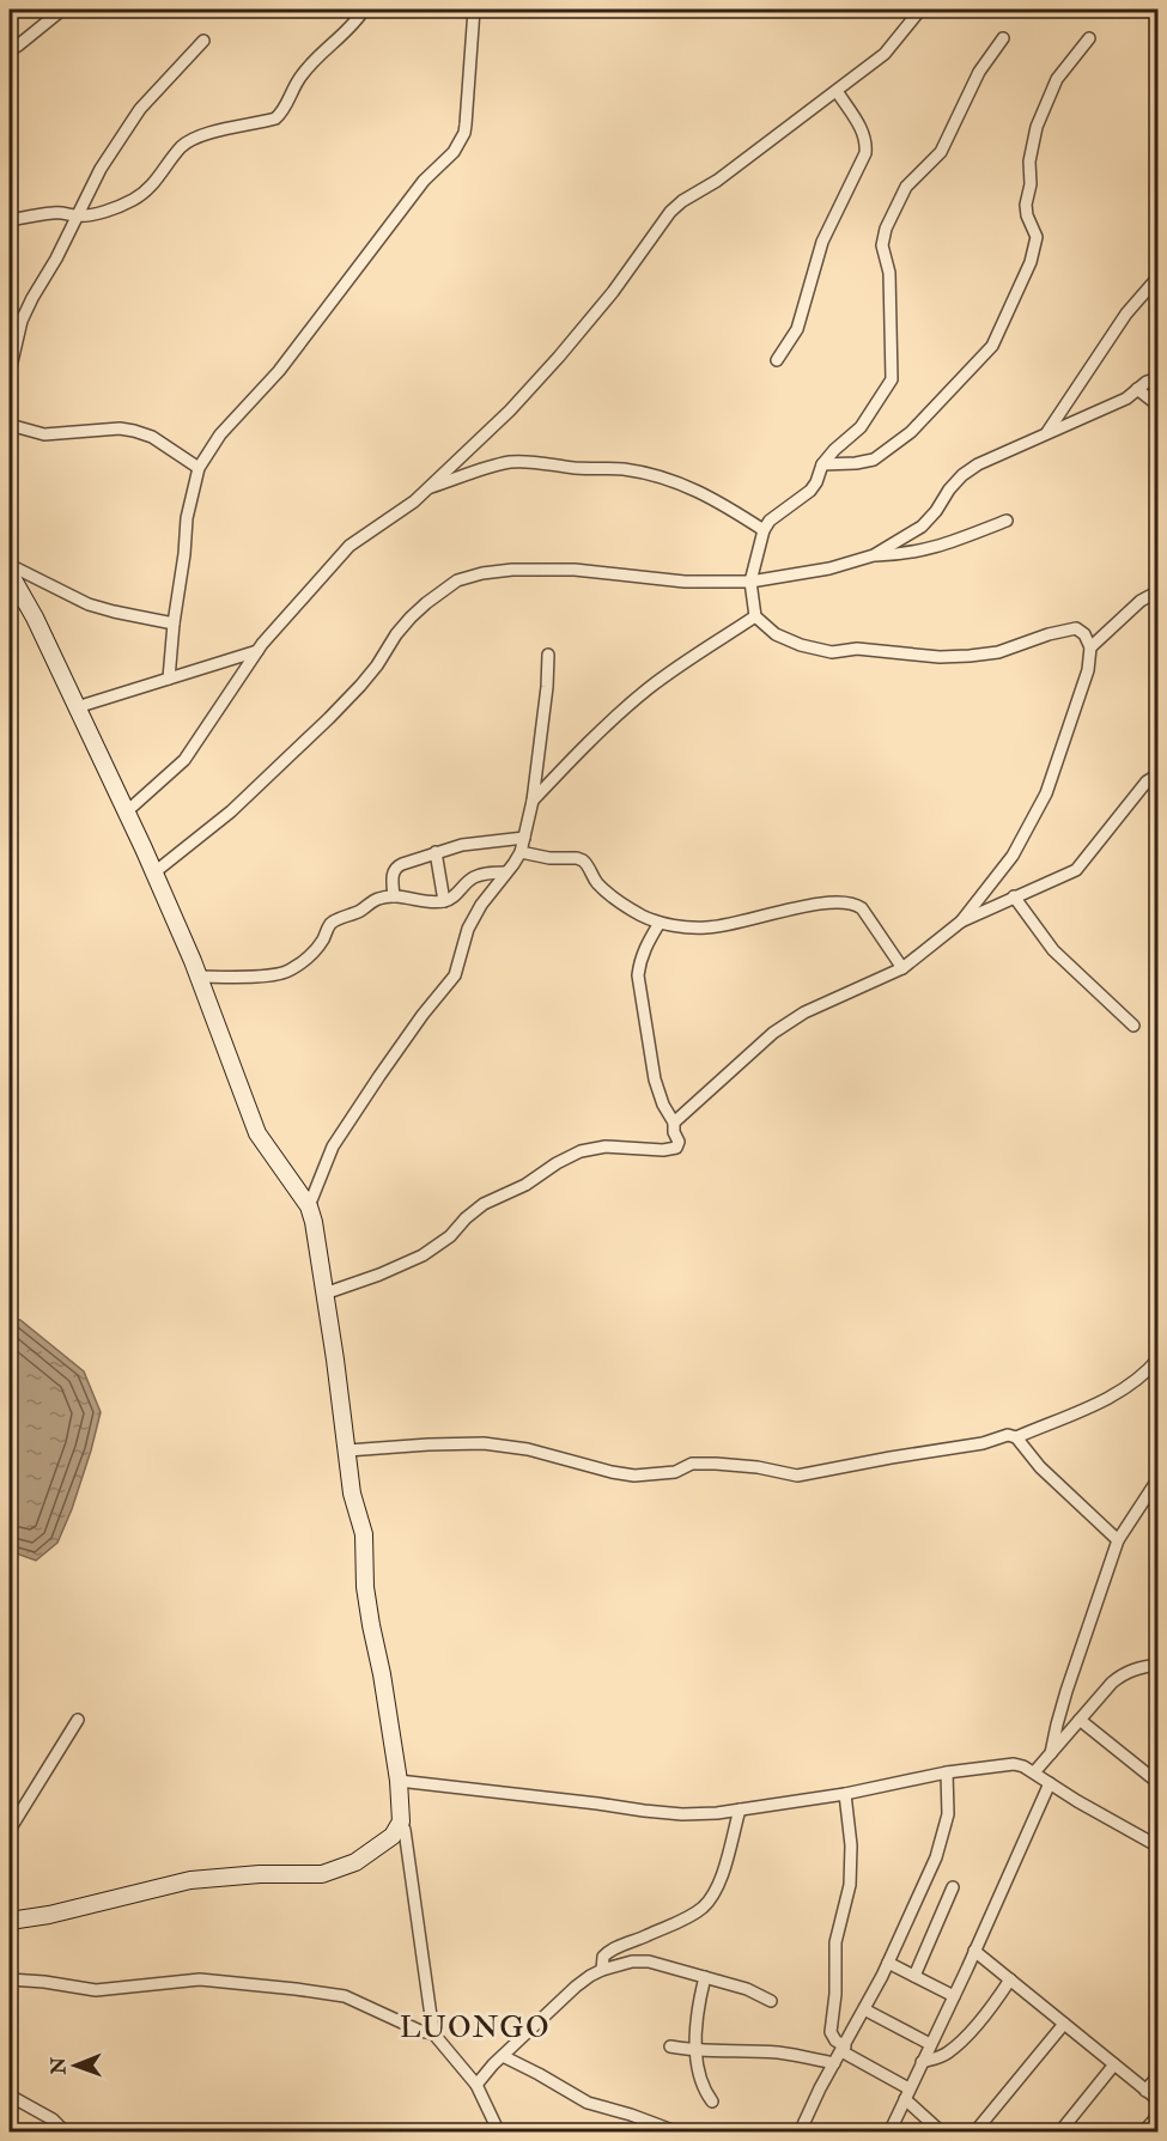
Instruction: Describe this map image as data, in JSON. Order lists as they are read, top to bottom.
{
  "districts": ["LUONGO"],
  "north": "left"
}
